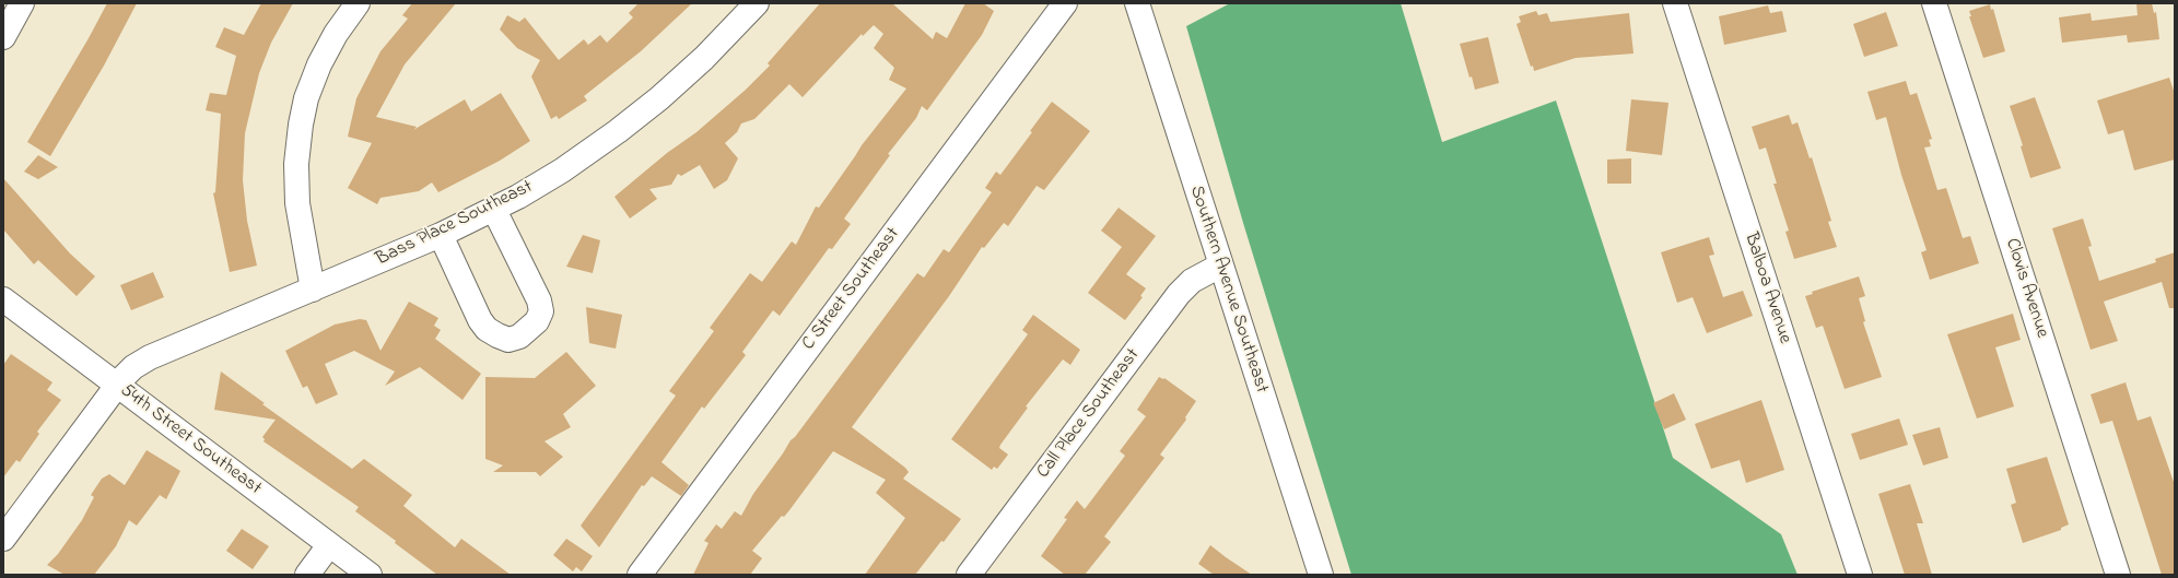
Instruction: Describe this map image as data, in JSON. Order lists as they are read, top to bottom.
{
  "streets": {
    "street": [
      "Bass Place Southeast",
      "Balboa Avenue",
      "Clovis Avenue",
      "C Street Southeast",
      "Southern Avenue Southeast",
      "Call Place Southeast",
      "54th Street Southeast"
    ]
  },
  "crossings": [
    ["Bass Place Southeast", "54th Street Southeast"],
    ["Southern Avenue Southeast", "Call Place Southeast"]
  ]
}
